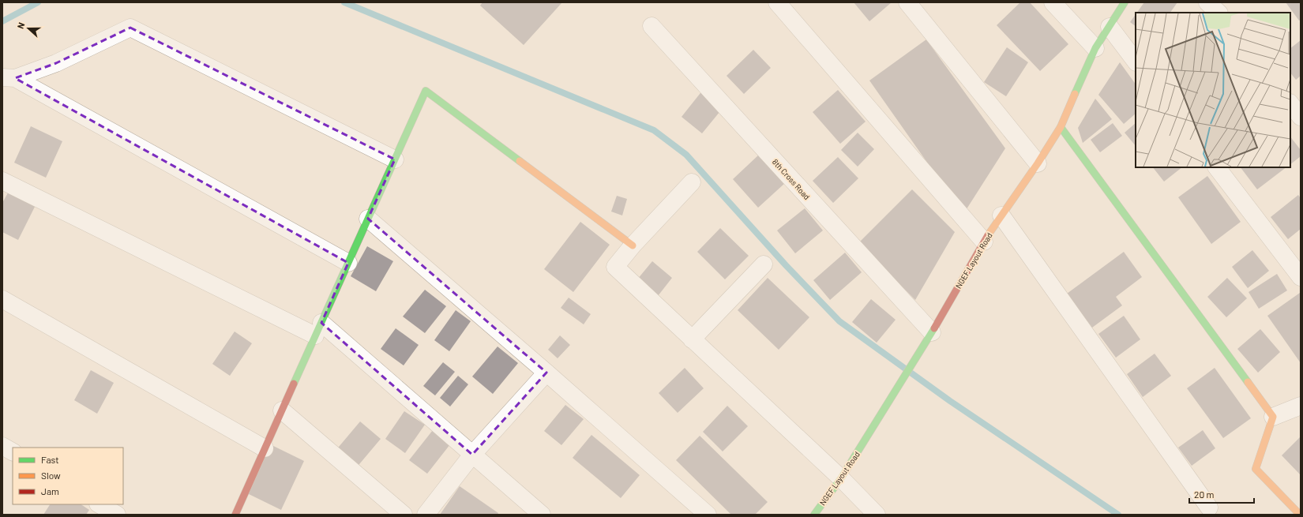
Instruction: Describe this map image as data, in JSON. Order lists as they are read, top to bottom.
{
  "streets": {
    "street": ["8th Cross Road", "NGEF Layout Road"]
  },
  "crossings": [
    ["8th Cross Road", "NGEF Layout Road"]
  ],
  "legend": ["Fast", "Slow", "Jam"],
  "scale_bar": "20 m",
  "north": "left"
}
